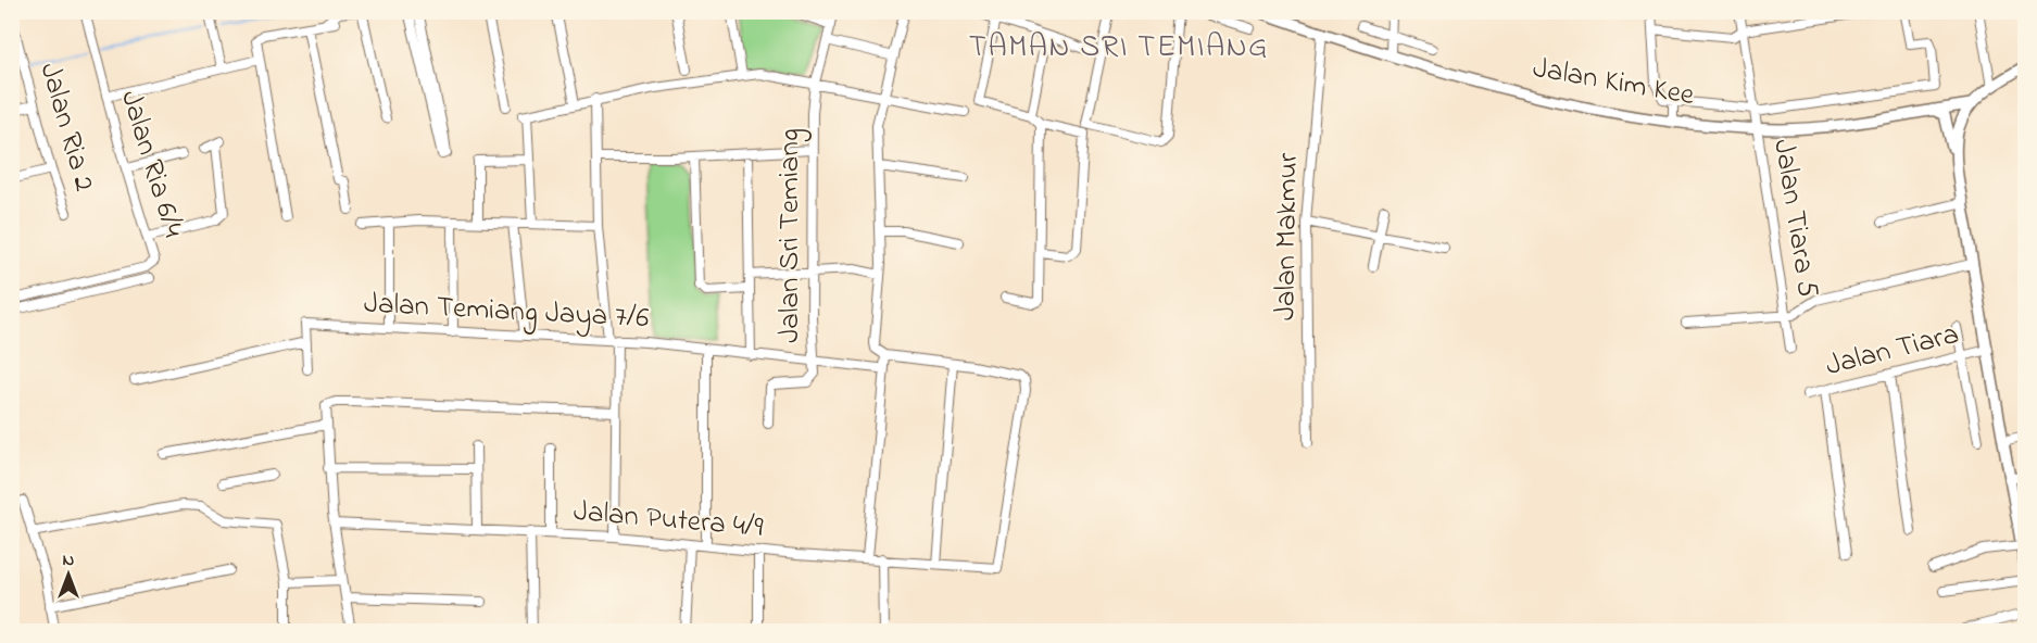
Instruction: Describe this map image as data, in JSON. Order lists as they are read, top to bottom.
{
  "streets": {
    "street": [
      "Jalan Kim Kee",
      "Jalan Ria 2",
      "Jalan Ria 6/4",
      "Jalan Tiara 5",
      "Jalan Sri Temiang",
      "Jalan Makmur",
      "Jalan Temiang Jaya 7/6",
      "Jalan Tiara",
      "Jalan Putera 4/9"
    ]
  },
  "crossings": [
    ["Jalan Kim Kee", "Jalan Tiara 5"],
    ["Jalan Kim Kee", "Jalan Makmur"],
    ["Jalan Sri Temiang", "Jalan Temiang Jaya 7/6"]
  ],
  "districts": ["TAMAN SRI TEMIANG"],
  "north": "top"
}
